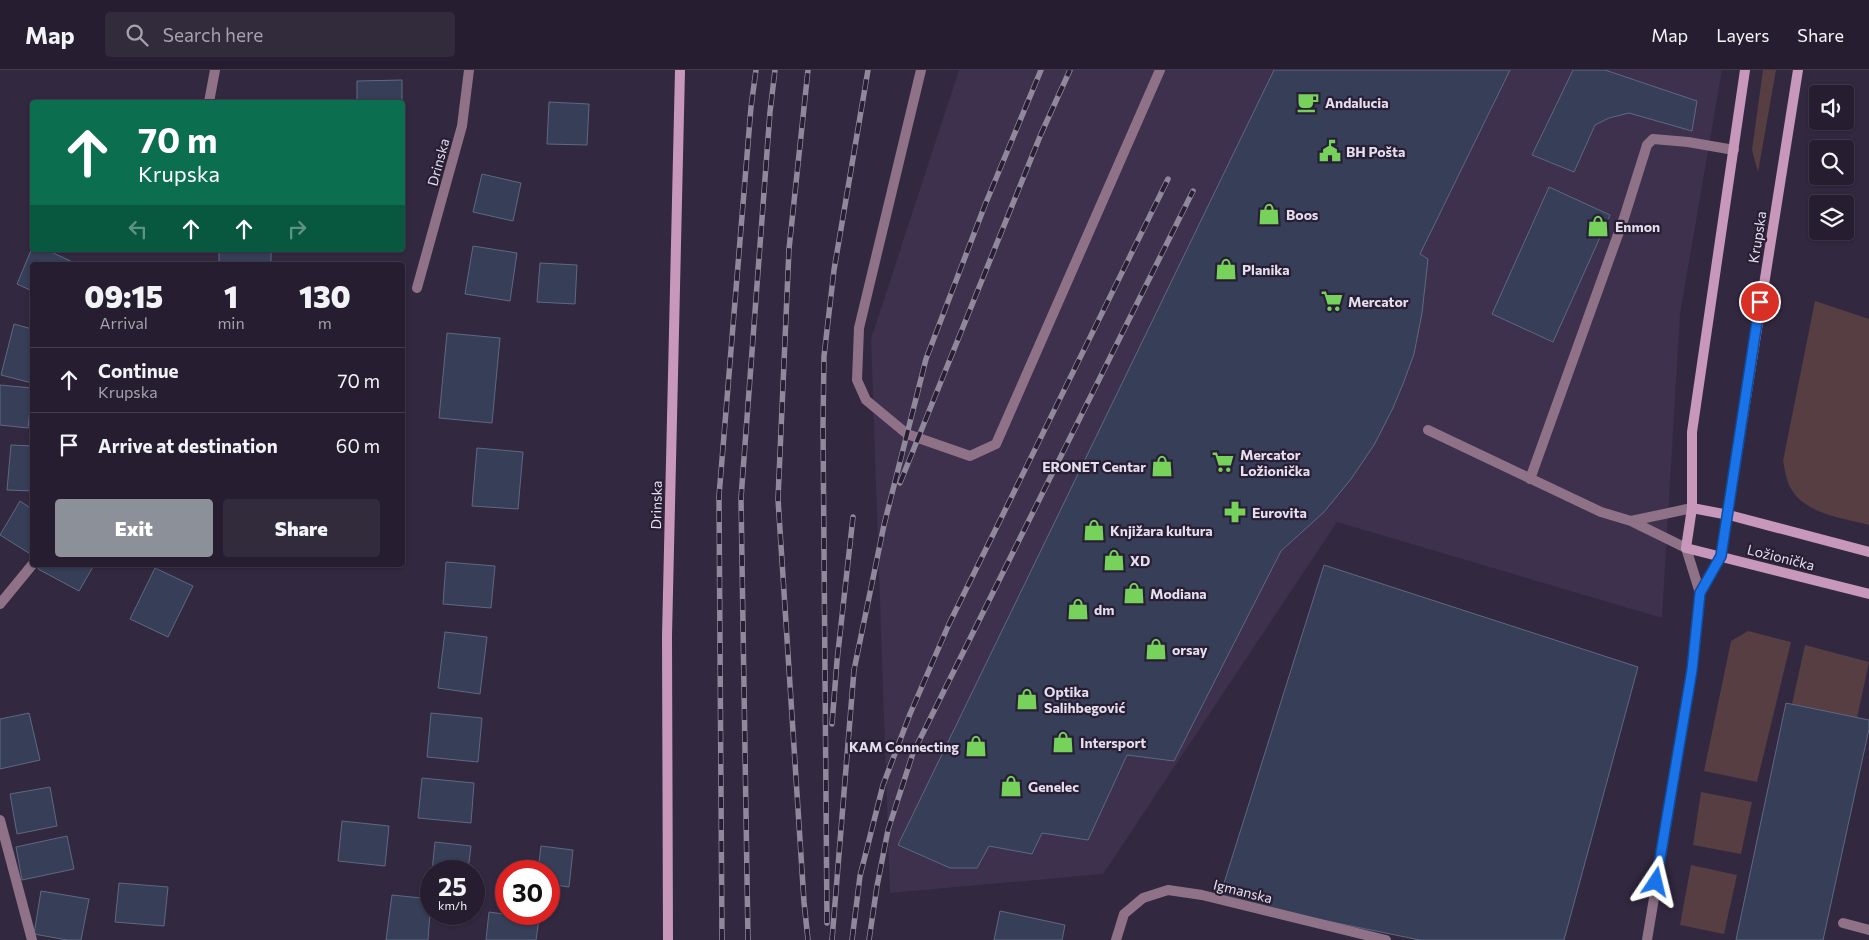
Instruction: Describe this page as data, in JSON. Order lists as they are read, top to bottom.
{
  "streets": {
    "street": [
      "Drinska",
      "Krupska",
      "Ložionička",
      "Igmanska"
    ]
  },
  "crossings": [
    ["Krupska", "Ložionička"]
  ],
  "places": {
    "cafe": ["Andalucia"],
    "public building": ["BH Pošta"],
    "shop": [
      "Boos",
      "Enmon",
      "Planika",
      "ERONET Centar",
      "Knjižara kultura",
      "XD",
      "Modiana",
      "dm",
      "orsay",
      "Optika Salihbegović",
      "Intersport",
      "KAM Connecting",
      "Genelec"
    ],
    "supermarket": ["Mercator", "Mercator Ložionička"],
    "pharmacy": ["Eurovita"]
  },
  "page": {
    "header": "Map",
    "search": "Search here",
    "nav": ["Map", "Layers", "Share"],
    "turn": ["70 m", "Krupska"],
    "eta": [
      "09:15",
      "Arrival",
      "1",
      "min",
      "130",
      "m"
    ],
    "list": [
      {
        "name": "Continue",
        "note": "Krupska",
        "value": "70 m"
      },
      {
        "name": "Arrive at destination",
        "value": "60 m"
      }
    ],
    "buttons": ["Exit", "Share"],
    "speed": "25 km/h",
    "limit": "30"
  }
}
